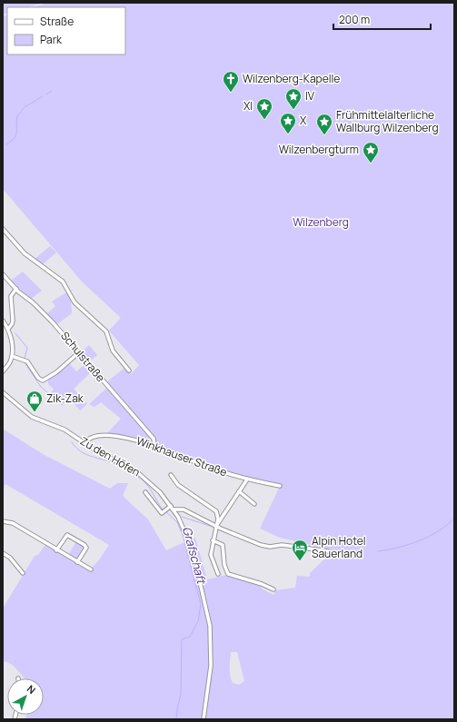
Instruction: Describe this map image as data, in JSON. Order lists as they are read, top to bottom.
{
  "streets": {
    "street": ["Schulstraße", "Zu den Höfen", "Winkhauser Straße"]
  },
  "crossings": [
    ["Schulstraße", "Winkhauser Straße"],
    ["Zu den Höfen", "Winkhauser Straße"]
  ],
  "water": ["Grafschaft"],
  "parks": ["Wilzenberg"],
  "places": {
    "church": ["Wilzenberg-Kapelle"],
    "place": [
      "IV",
      "XI",
      "X",
      "Frühmittelalterliche Wallburg Wilzenberg",
      "Wilzenbergturm"
    ],
    "shop": ["Zik-Zak"],
    "hotel": ["Alpin Hotel Sauerland"]
  },
  "legend": ["Straße", "Park"],
  "scale_bar": "200 m",
  "north": "top right"
}
